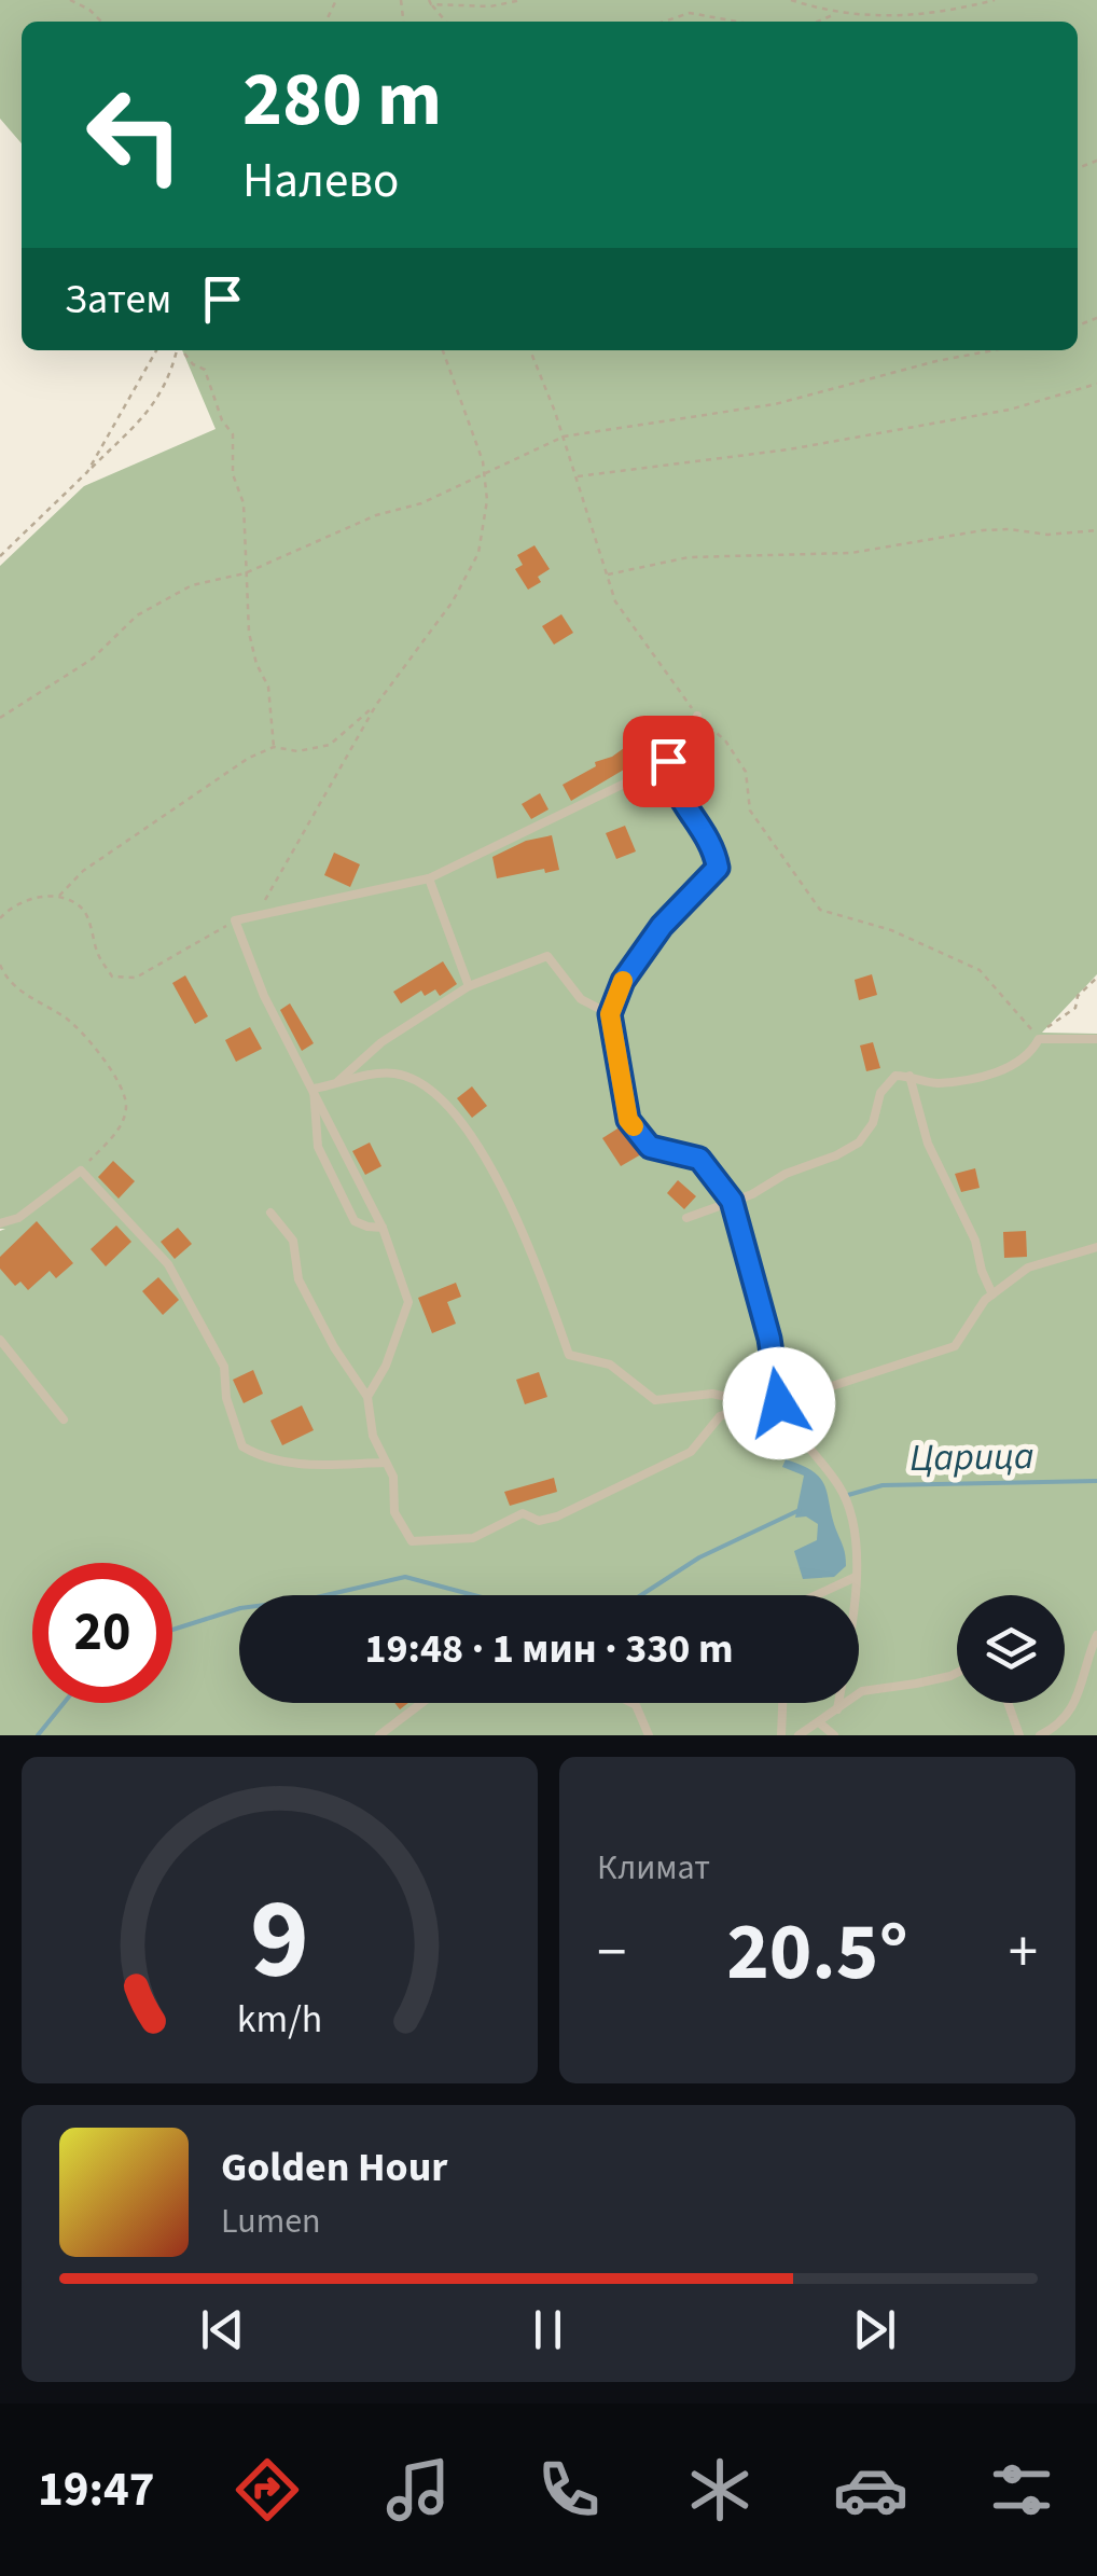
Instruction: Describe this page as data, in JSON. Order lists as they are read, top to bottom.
{
  "water": ["Царица"],
  "page": {
    "turn": ["280 m", "Налево"],
    "then": "Затем",
    "limit": "20",
    "trip": "19:48 · 1 мин · 330 m",
    "tile": "Климат",
    "heat": ["−", "20.5°", "+"],
    "song": ["Golden Hour", "Lumen"],
    "tabs": "19:47",
    "gauge": ["9", "km/h"]
  }
}
